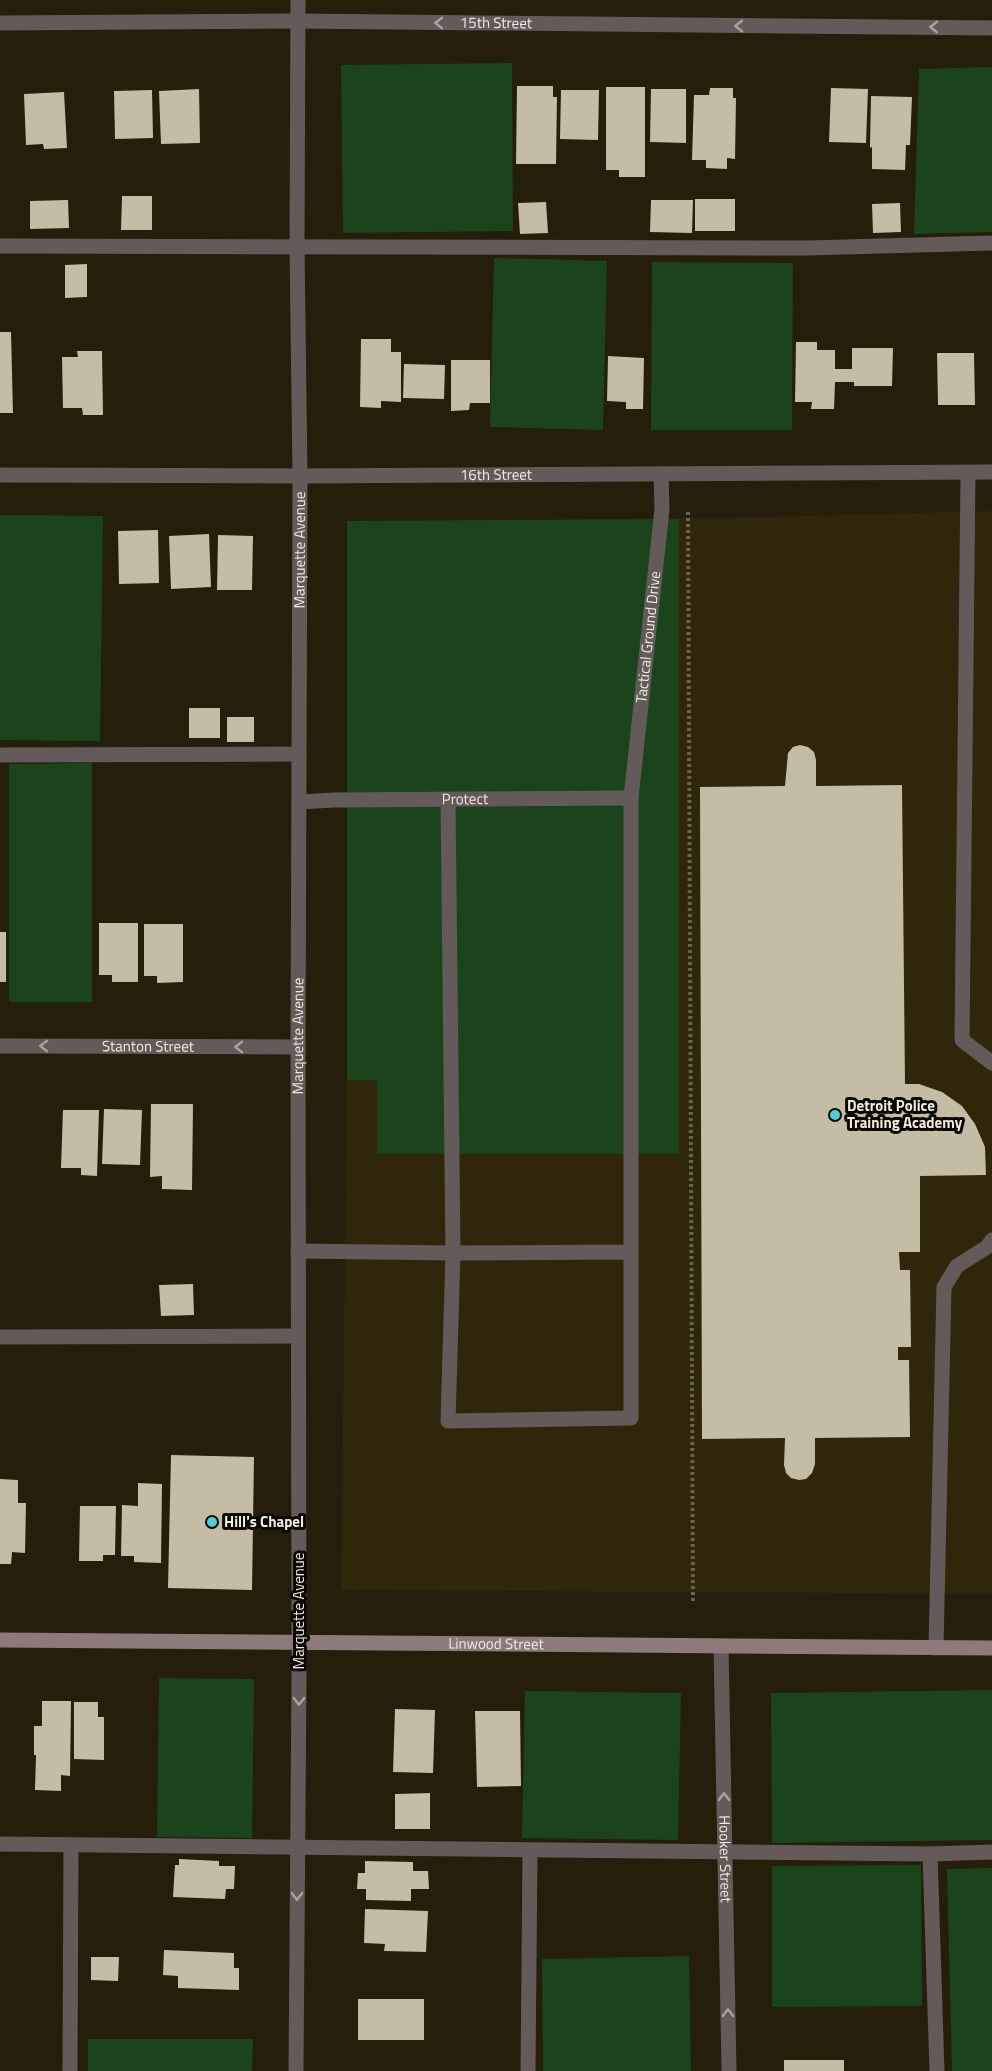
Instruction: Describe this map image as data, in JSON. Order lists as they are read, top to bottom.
{
  "streets": {
    "street": [
      "15th Street",
      "16th Street",
      "Marquette Avenue",
      "Tactical Ground Drive",
      "Protect",
      "Stanton Street",
      "Linwood Street",
      "Hooker Street"
    ]
  },
  "crossings": [
    ["15th Street", "Marquette Avenue"],
    ["16th Street", "Marquette Avenue"],
    ["16th Street", "Tactical Ground Drive"],
    ["Marquette Avenue", "Protect"],
    ["Marquette Avenue", "Stanton Street"],
    ["Marquette Avenue", "Linwood Street"],
    ["Tactical Ground Drive", "Protect"],
    ["Linwood Street", "Hooker Street"]
  ],
  "one_way": ["15th Street", "Stanton Street", "Hooker Street"],
  "places": ["Detroit Police Training Academy", "Hill's Chapel"]
}
